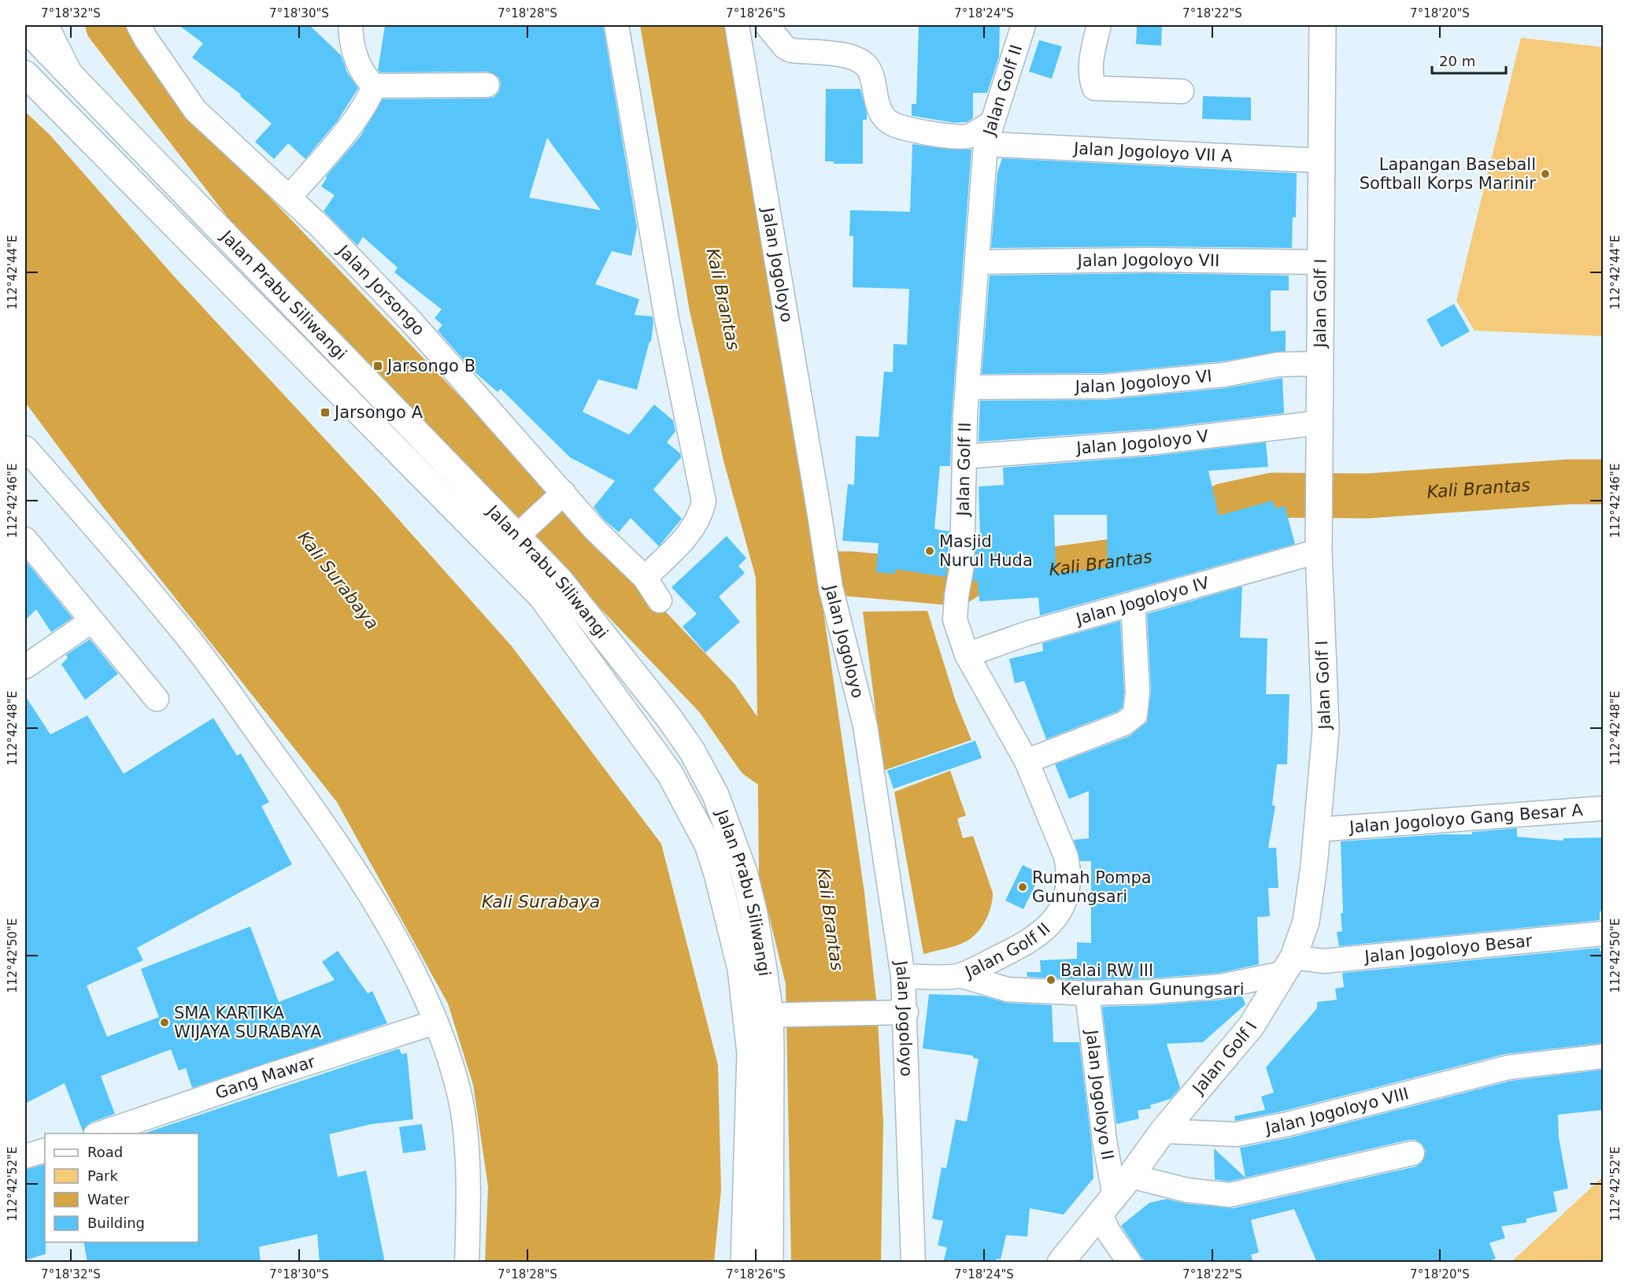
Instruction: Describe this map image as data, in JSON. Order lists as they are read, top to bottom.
{
  "streets": {
    "main road": ["Jalan Prabu Siliwangi", "Jalan Golf I"],
    "street": [
      "Jalan Golf II",
      "Jalan Jogoloyo VII A",
      "Jalan Jogoloyo VII",
      "Jalan Jogoloyo",
      "Jalan Jorsongo",
      "Jalan Jogoloyo VI",
      "Jalan Jogoloyo V",
      "Jalan Jogoloyo IV",
      "Jalan Jogoloyo Gang Besar A",
      "Jalan Jogoloyo Besar",
      "Gang Mawar",
      "Jalan Jogoloyo II",
      "Jalan Jogoloyo VIII"
    ]
  },
  "crossings": [
    ["Jalan Golf II", "Jalan Jogoloyo VII A"],
    ["Jalan Golf II", "Jalan Jogoloyo VII"],
    ["Jalan Golf II", "Jalan Jogoloyo"],
    ["Jalan Golf II", "Jalan Jogoloyo VI"],
    ["Jalan Golf II", "Jalan Jogoloyo V"],
    ["Jalan Golf II", "Jalan Jogoloyo IV"],
    ["Jalan Golf II", "Jalan Jogoloyo Besar"],
    ["Jalan Jogoloyo VII A", "Jalan Golf I"],
    ["Jalan Jogoloyo VII", "Jalan Golf I"],
    ["Jalan Golf I", "Jalan Jogoloyo VI"],
    ["Jalan Golf I", "Jalan Jogoloyo V"],
    ["Jalan Golf I", "Jalan Jogoloyo IV"],
    ["Jalan Golf I", "Jalan Jogoloyo Gang Besar A"],
    ["Jalan Golf I", "Jalan Jogoloyo Besar"],
    ["Jalan Golf I", "Jalan Jogoloyo II"],
    ["Jalan Golf I", "Jalan Jogoloyo VIII"],
    ["Jalan Jogoloyo Besar", "Jalan Jogoloyo II"]
  ],
  "water": ["Kali Brantas", "Kali Surabaya"],
  "places": {
    "other": [
      "Lapangan Baseball Softball Korps Marinir",
      "Masjid Nurul Huda",
      "Rumah Pompa Gunungsari",
      "Balai RW III Kelurahan Gunungsari",
      "SMA KARTIKA WIJAYA SURABAYA"
    ],
    "transit": ["Jarsongo B", "Jarsongo A"]
  },
  "legend": [
    "Road",
    "Park",
    "Water",
    "Building"
  ],
  "scale_bar": "20 m",
  "coordinates": [
    "7°18'32\"S",
    "7°18'30\"S",
    "7°18'28\"S",
    "7°18'26\"S",
    "7°18'24\"S",
    "7°18'22\"S",
    "7°18'20\"S",
    "112°42'44\"E",
    "112°42'46\"E",
    "112°42'48\"E",
    "112°42'50\"E",
    "112°42'52\"E"
  ]
}
